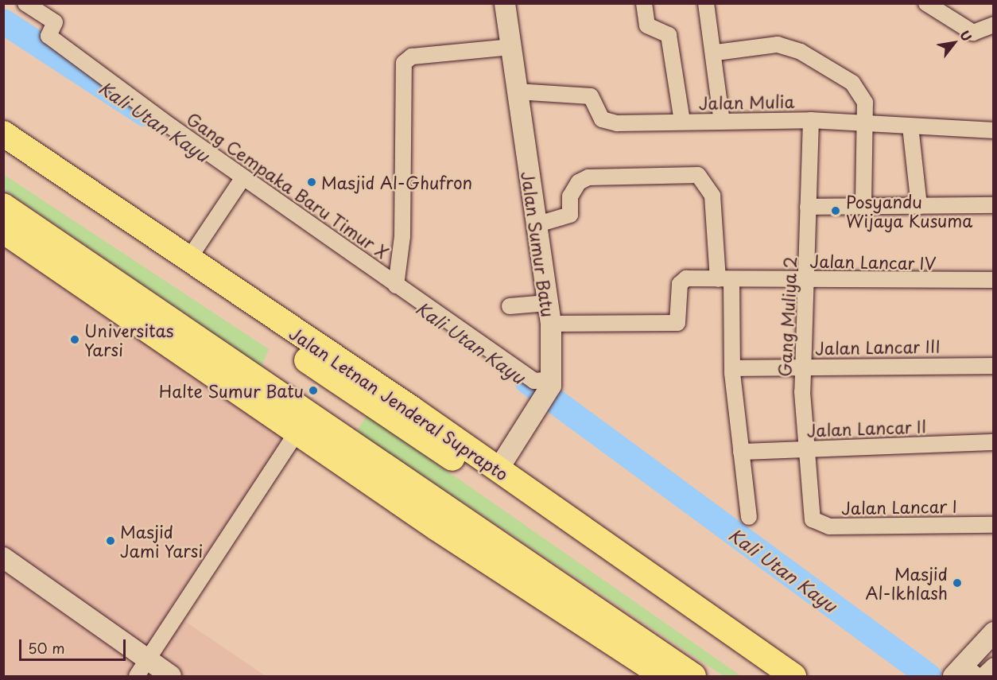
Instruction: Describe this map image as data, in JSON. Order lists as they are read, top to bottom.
{
  "streets": {
    "main road": ["Jalan Letnan Jenderal Suprapto"],
    "street": [
      "Jalan Mulia",
      "Gang Cempaka Baru Timur X",
      "Jalan Sumur Batu",
      "Jalan Lancar IV",
      "Gang Muliya 2",
      "Jalan Lancar III",
      "Jalan Lancar II",
      "Jalan Lancar I"
    ]
  },
  "crossings": [
    ["Jalan Mulia", "Jalan Sumur Batu"],
    ["Jalan Mulia", "Gang Muliya 2"],
    ["Gang Cempaka Baru Timur X", "Jalan Sumur Batu"],
    ["Jalan Sumur Batu", "Jalan Lancar IV"],
    ["Jalan Lancar IV", "Gang Muliya 2"],
    ["Gang Muliya 2", "Jalan Lancar III"],
    ["Gang Muliya 2", "Jalan Lancar II"],
    ["Gang Muliya 2", "Jalan Lancar I"]
  ],
  "water": ["Kali Utan Kayu"],
  "places": [
    "Masjid Al-Ghufron",
    "Posyandu Wijaya Kusuma",
    "Universitas Yarsi",
    "Halte Sumur Batu",
    "Masjid Jami Yarsi",
    "Masjid Al-Ikhlash"
  ],
  "scale_bar": "50 m",
  "north": "top right"
}
